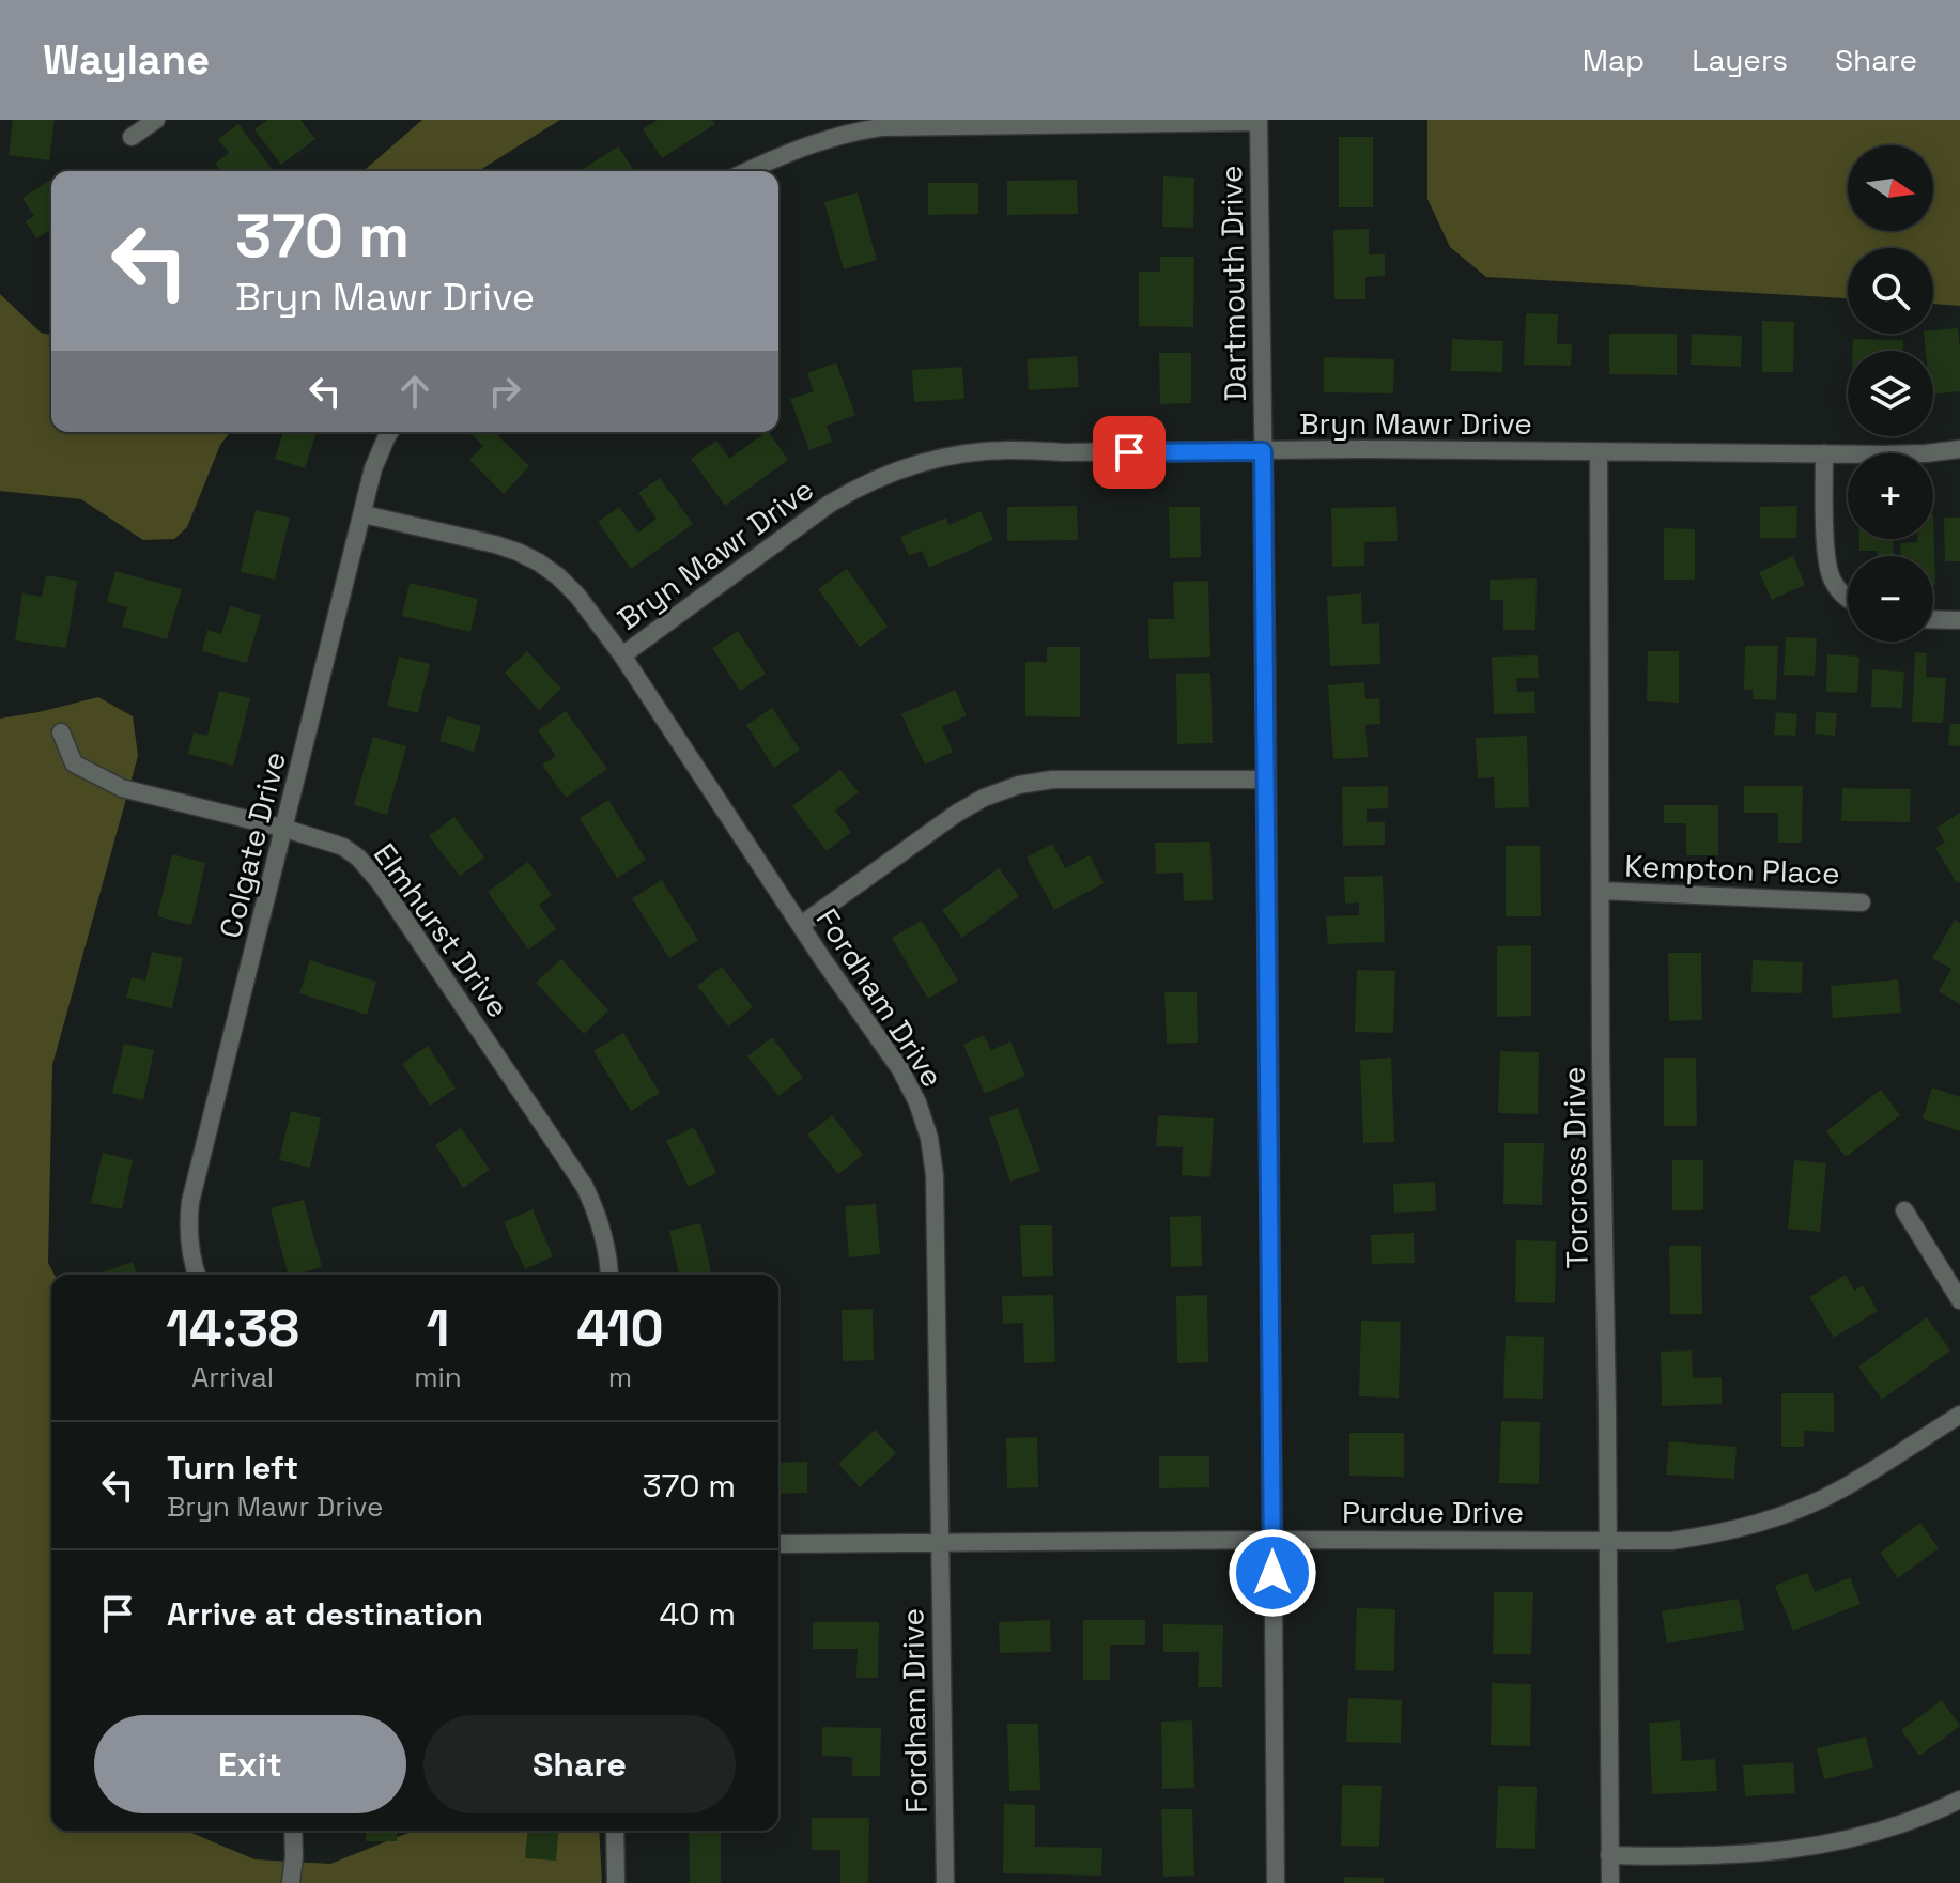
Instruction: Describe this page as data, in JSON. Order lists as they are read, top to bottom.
{
  "streets": {
    "street": [
      "Dartmouth Drive",
      "Bryn Mawr Drive",
      "Colgate Drive",
      "Kempton Place",
      "Elmhurst Drive",
      "Fordham Drive",
      "Torcross Drive",
      "Purdue Drive"
    ]
  },
  "crossings": [
    ["Dartmouth Drive", "Bryn Mawr Drive"],
    ["Dartmouth Drive", "Purdue Drive"],
    ["Bryn Mawr Drive", "Fordham Drive"],
    ["Bryn Mawr Drive", "Torcross Drive"],
    ["Colgate Drive", "Elmhurst Drive"],
    ["Colgate Drive", "Fordham Drive"],
    ["Kempton Place", "Torcross Drive"],
    ["Fordham Drive", "Purdue Drive"],
    ["Torcross Drive", "Purdue Drive"]
  ],
  "north": "right",
  "page": {
    "header": "Waylane",
    "nav": ["Map", "Layers", "Share"],
    "map_buttons": ["+", "−"],
    "turn": ["370 m", "Bryn Mawr Drive"],
    "eta": [
      "14:38",
      "Arrival",
      "1",
      "min",
      "410",
      "m"
    ],
    "list": [
      {
        "name": "Turn left",
        "note": "Bryn Mawr Drive",
        "value": "370 m"
      },
      {
        "name": "Arrive at destination",
        "value": "40 m"
      }
    ],
    "buttons": ["Exit", "Share"]
  }
}
